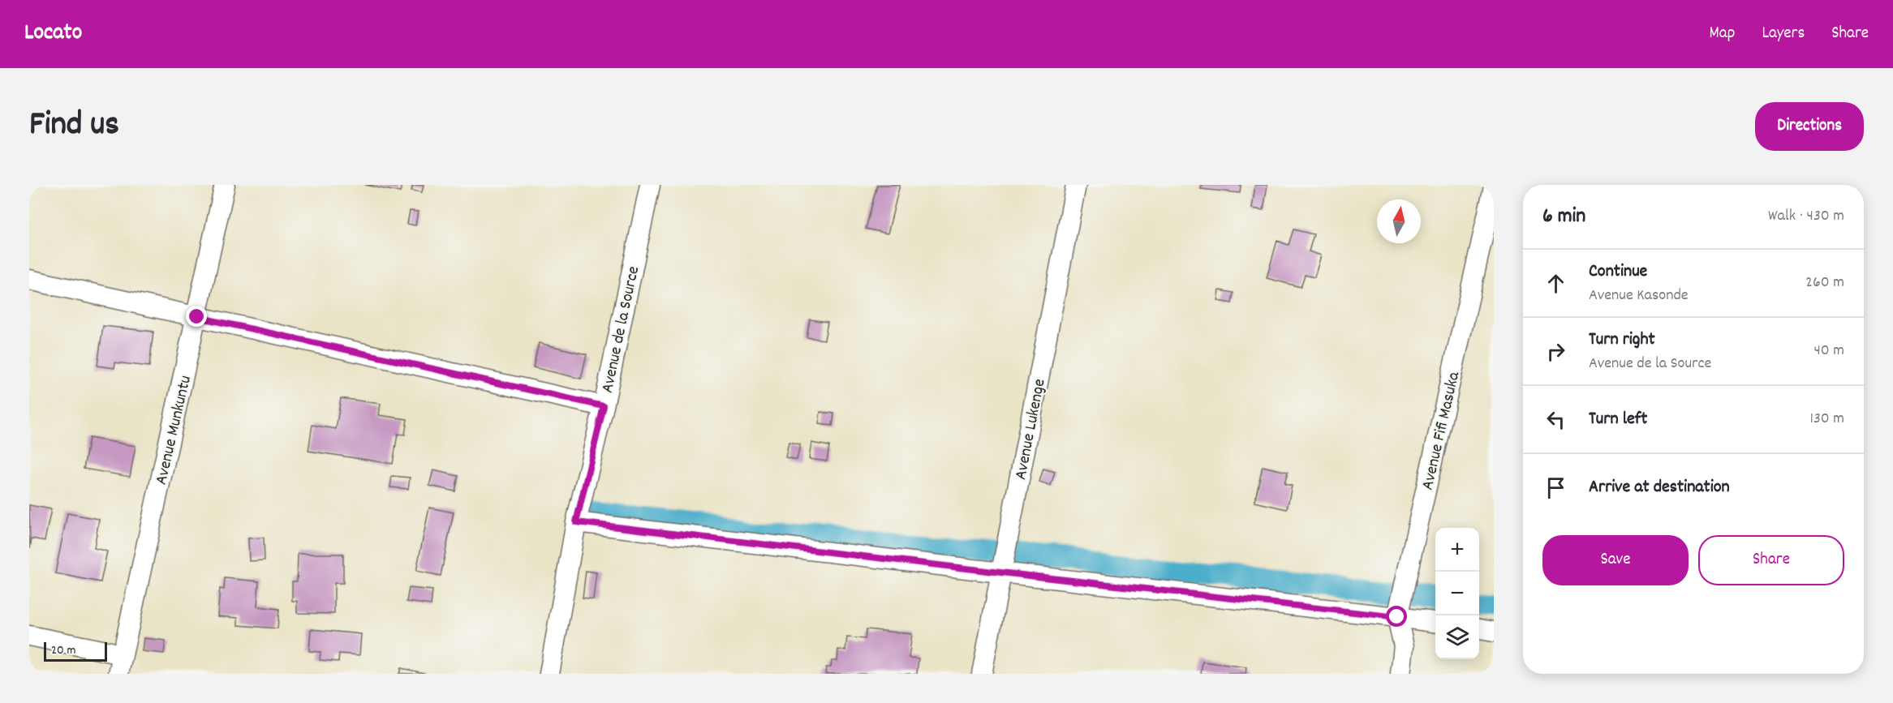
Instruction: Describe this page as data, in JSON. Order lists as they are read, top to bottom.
{
  "streets": {
    "street": [
      "Avenue de la Source",
      "Avenue Lukenge",
      "Avenue Munkuntu",
      "Avenue Fifi Masuka"
    ]
  },
  "scale_bar": "20 m",
  "north": "top",
  "page": {
    "header": "Locato",
    "nav": ["Map", "Layers", "Share"],
    "title": "Find us",
    "buttons": [
      "Directions",
      ["Save", "Share"]
    ],
    "heading": ["6 min", "Walk · 430 m"],
    "list": [
      ["Continue", "Avenue Kasonde", "260 m"],
      ["Turn right", "Avenue de la Source", "40 m"],
      ["Turn left", "130 m"],
      "Arrive at destination"
    ],
    "map_buttons": ["+", "−"],
    "scale": "20 m"
  }
}
